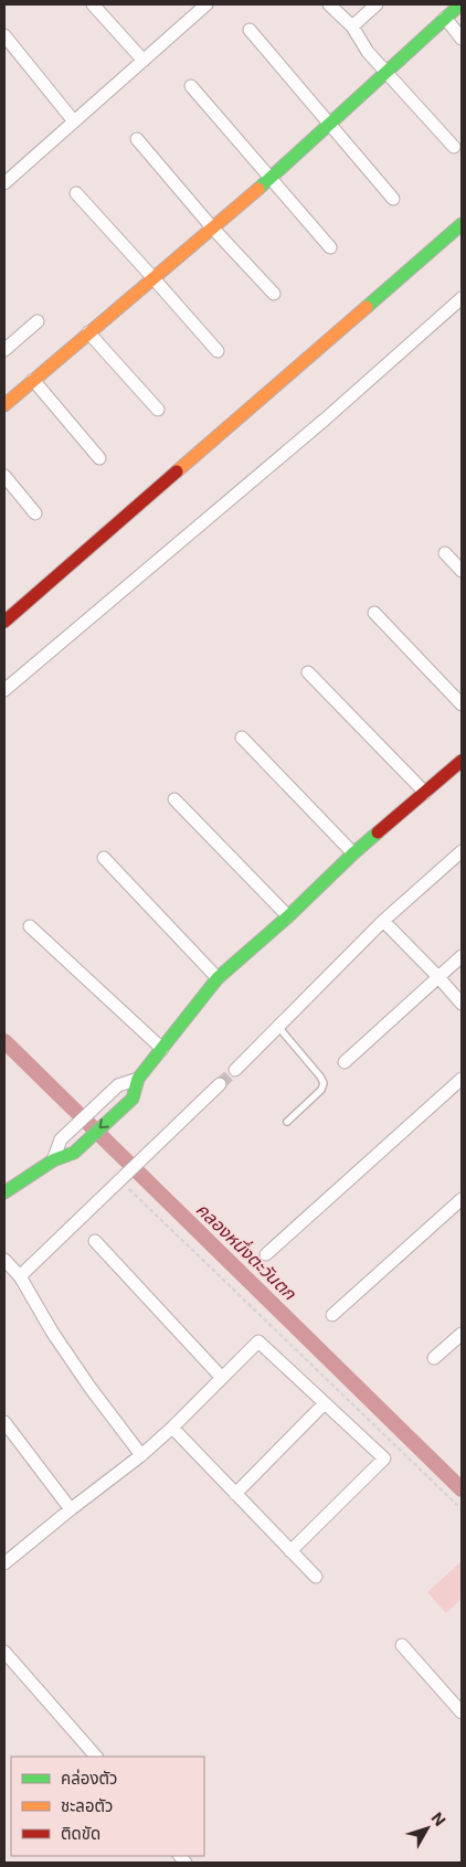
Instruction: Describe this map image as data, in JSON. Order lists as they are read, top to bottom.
{
  "water": ["คลองหนึ่งตะวันตก"],
  "legend": ["คล่องตัว", "ชะลอตัว", "ติดขัด"],
  "north": "top right"
}
